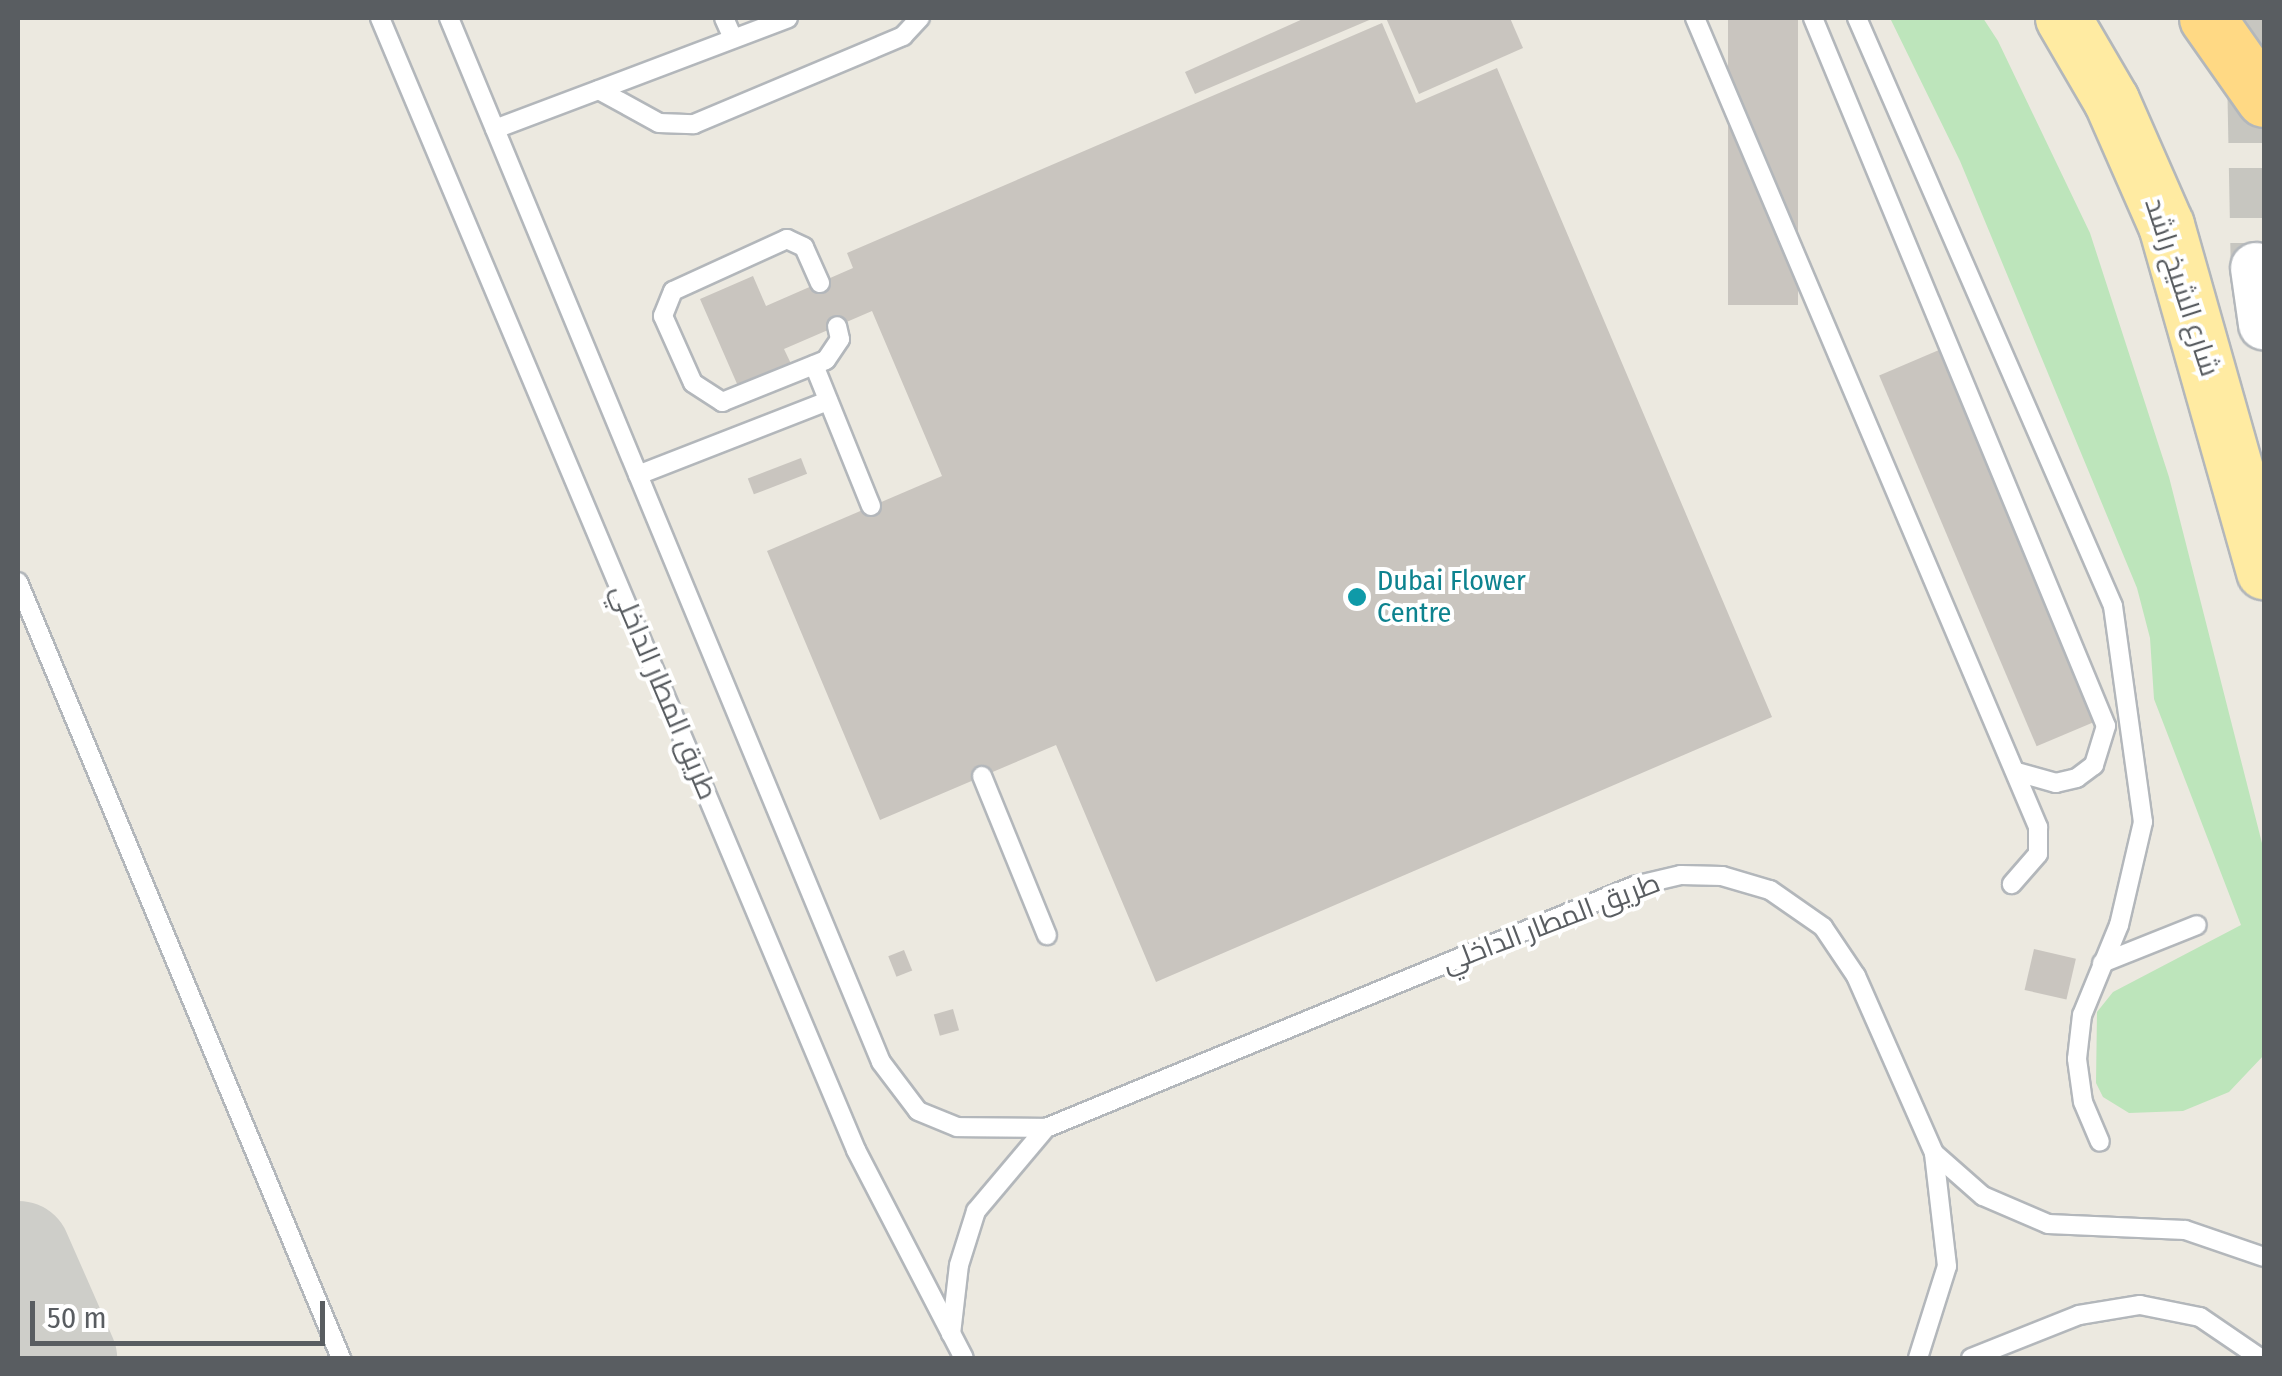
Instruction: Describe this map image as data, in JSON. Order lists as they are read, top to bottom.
{
  "streets": {
    "main road": ["شارع الشيخ راشد"],
    "lane": ["طريق المطار الداخلي"]
  },
  "places": ["Dubai Flower Centre"],
  "scale_bar": "50 m"
}
